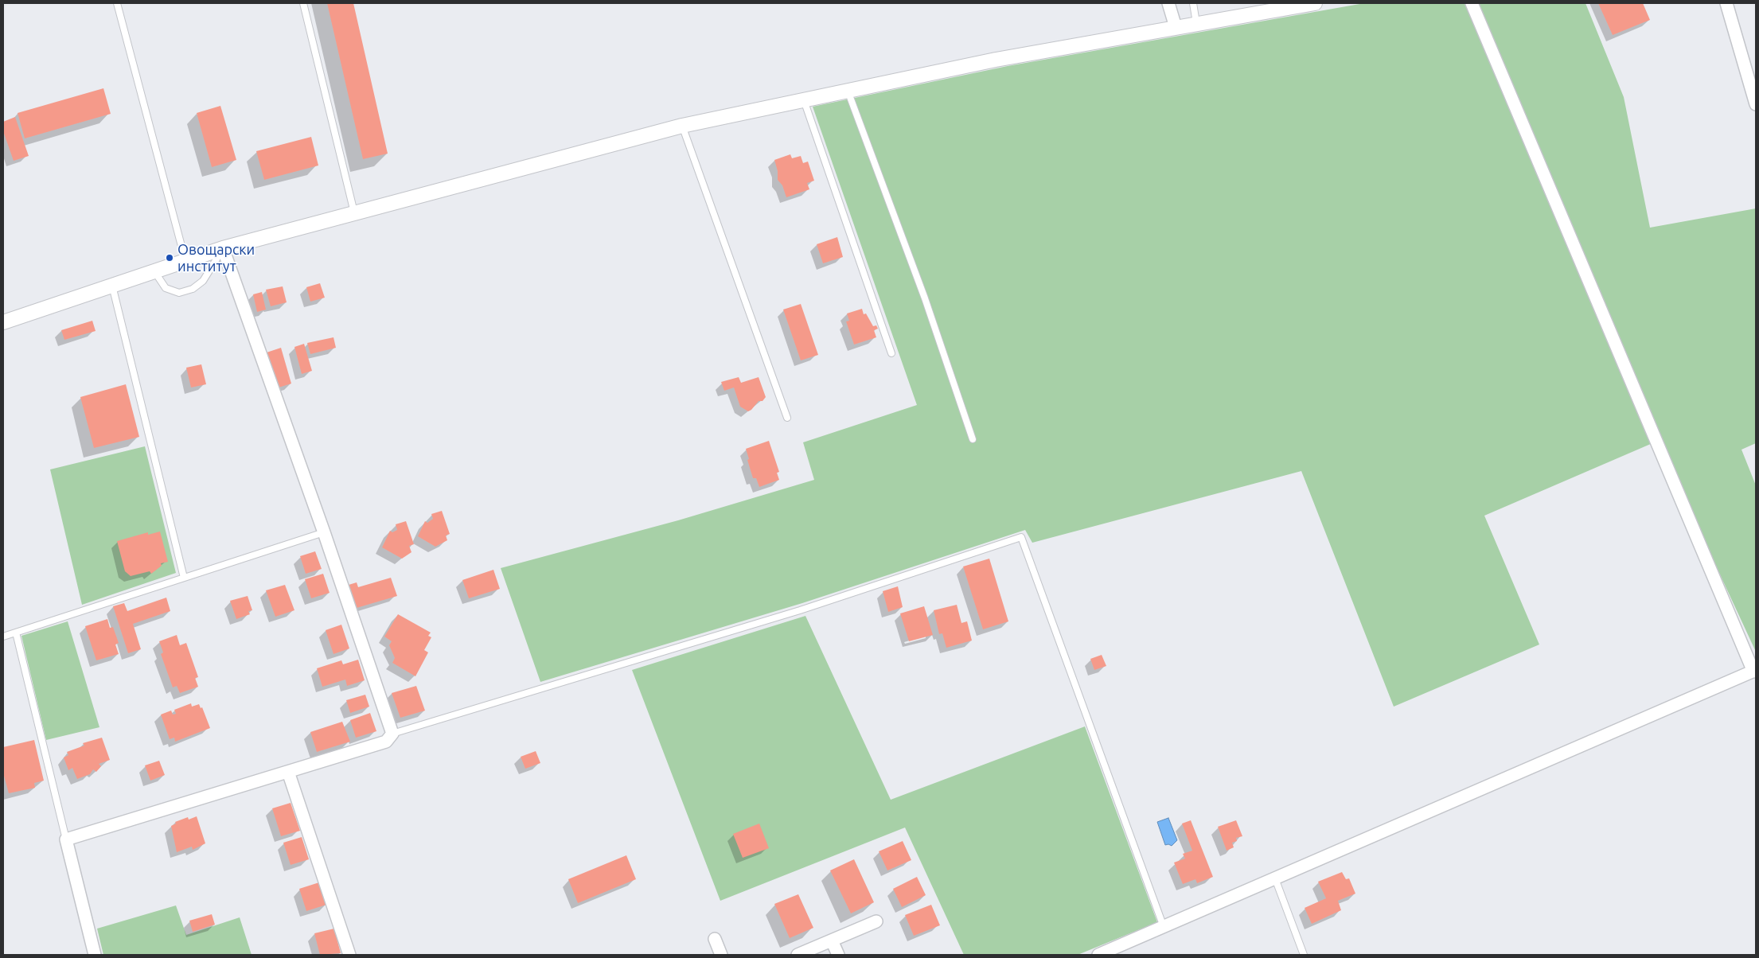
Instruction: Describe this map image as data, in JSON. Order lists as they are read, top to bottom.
{
  "places": ["Овощарски институт"]
}
